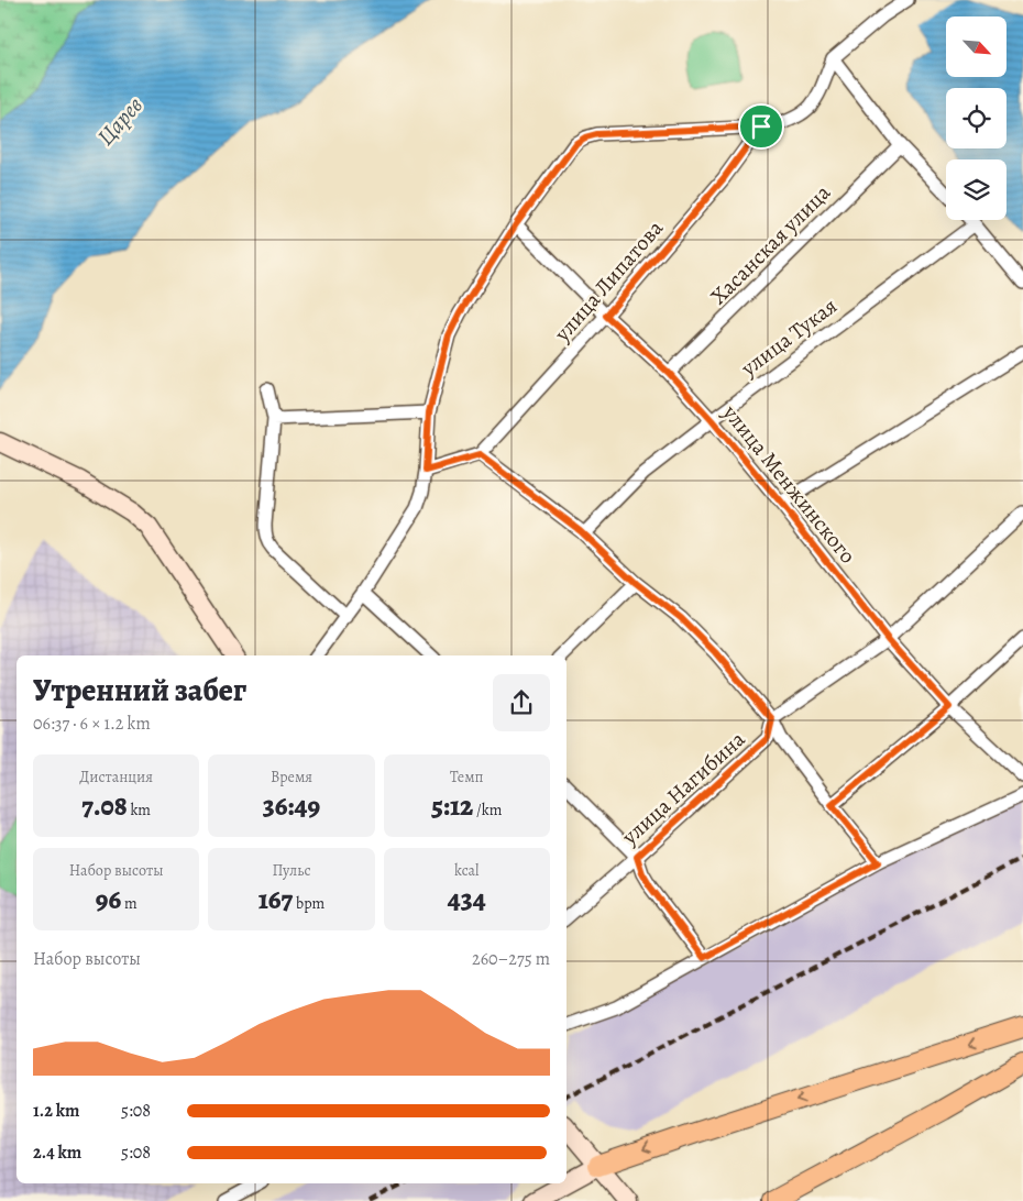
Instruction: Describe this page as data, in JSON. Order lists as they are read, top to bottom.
{
  "streets": {
    "street": [
      "Хасанская улица",
      "улица Липатова",
      "улица Тукая",
      "улица Менжинского",
      "улица Нагибина"
    ]
  },
  "crossings": [
    ["Хасанская улица", "улица Менжинского"],
    ["улица Липатова", "улица Менжинского"],
    ["улица Тукая", "улица Менжинского"]
  ],
  "water": ["Царев"],
  "north": "bottom right",
  "page": {
    "heading": ["Утренний забег", "06:37 · 6 × 1.2 km"],
    "stats": [
      ["Дистанция", "7.08 km"],
      ["Время", "36:49"],
      ["Темп", "5:12 /km"],
      ["Набор высоты", "96 m"],
      ["Пульс", "167 bpm"],
      ["kcal", "434"]
    ],
    "chart": ["Набор высоты", "260–275 m"],
    "list": [
      {
        "name": "1.2 km",
        "note": "5:08"
      },
      {
        "name": "2.4 km",
        "note": "5:08"
      }
    ]
  }
}
